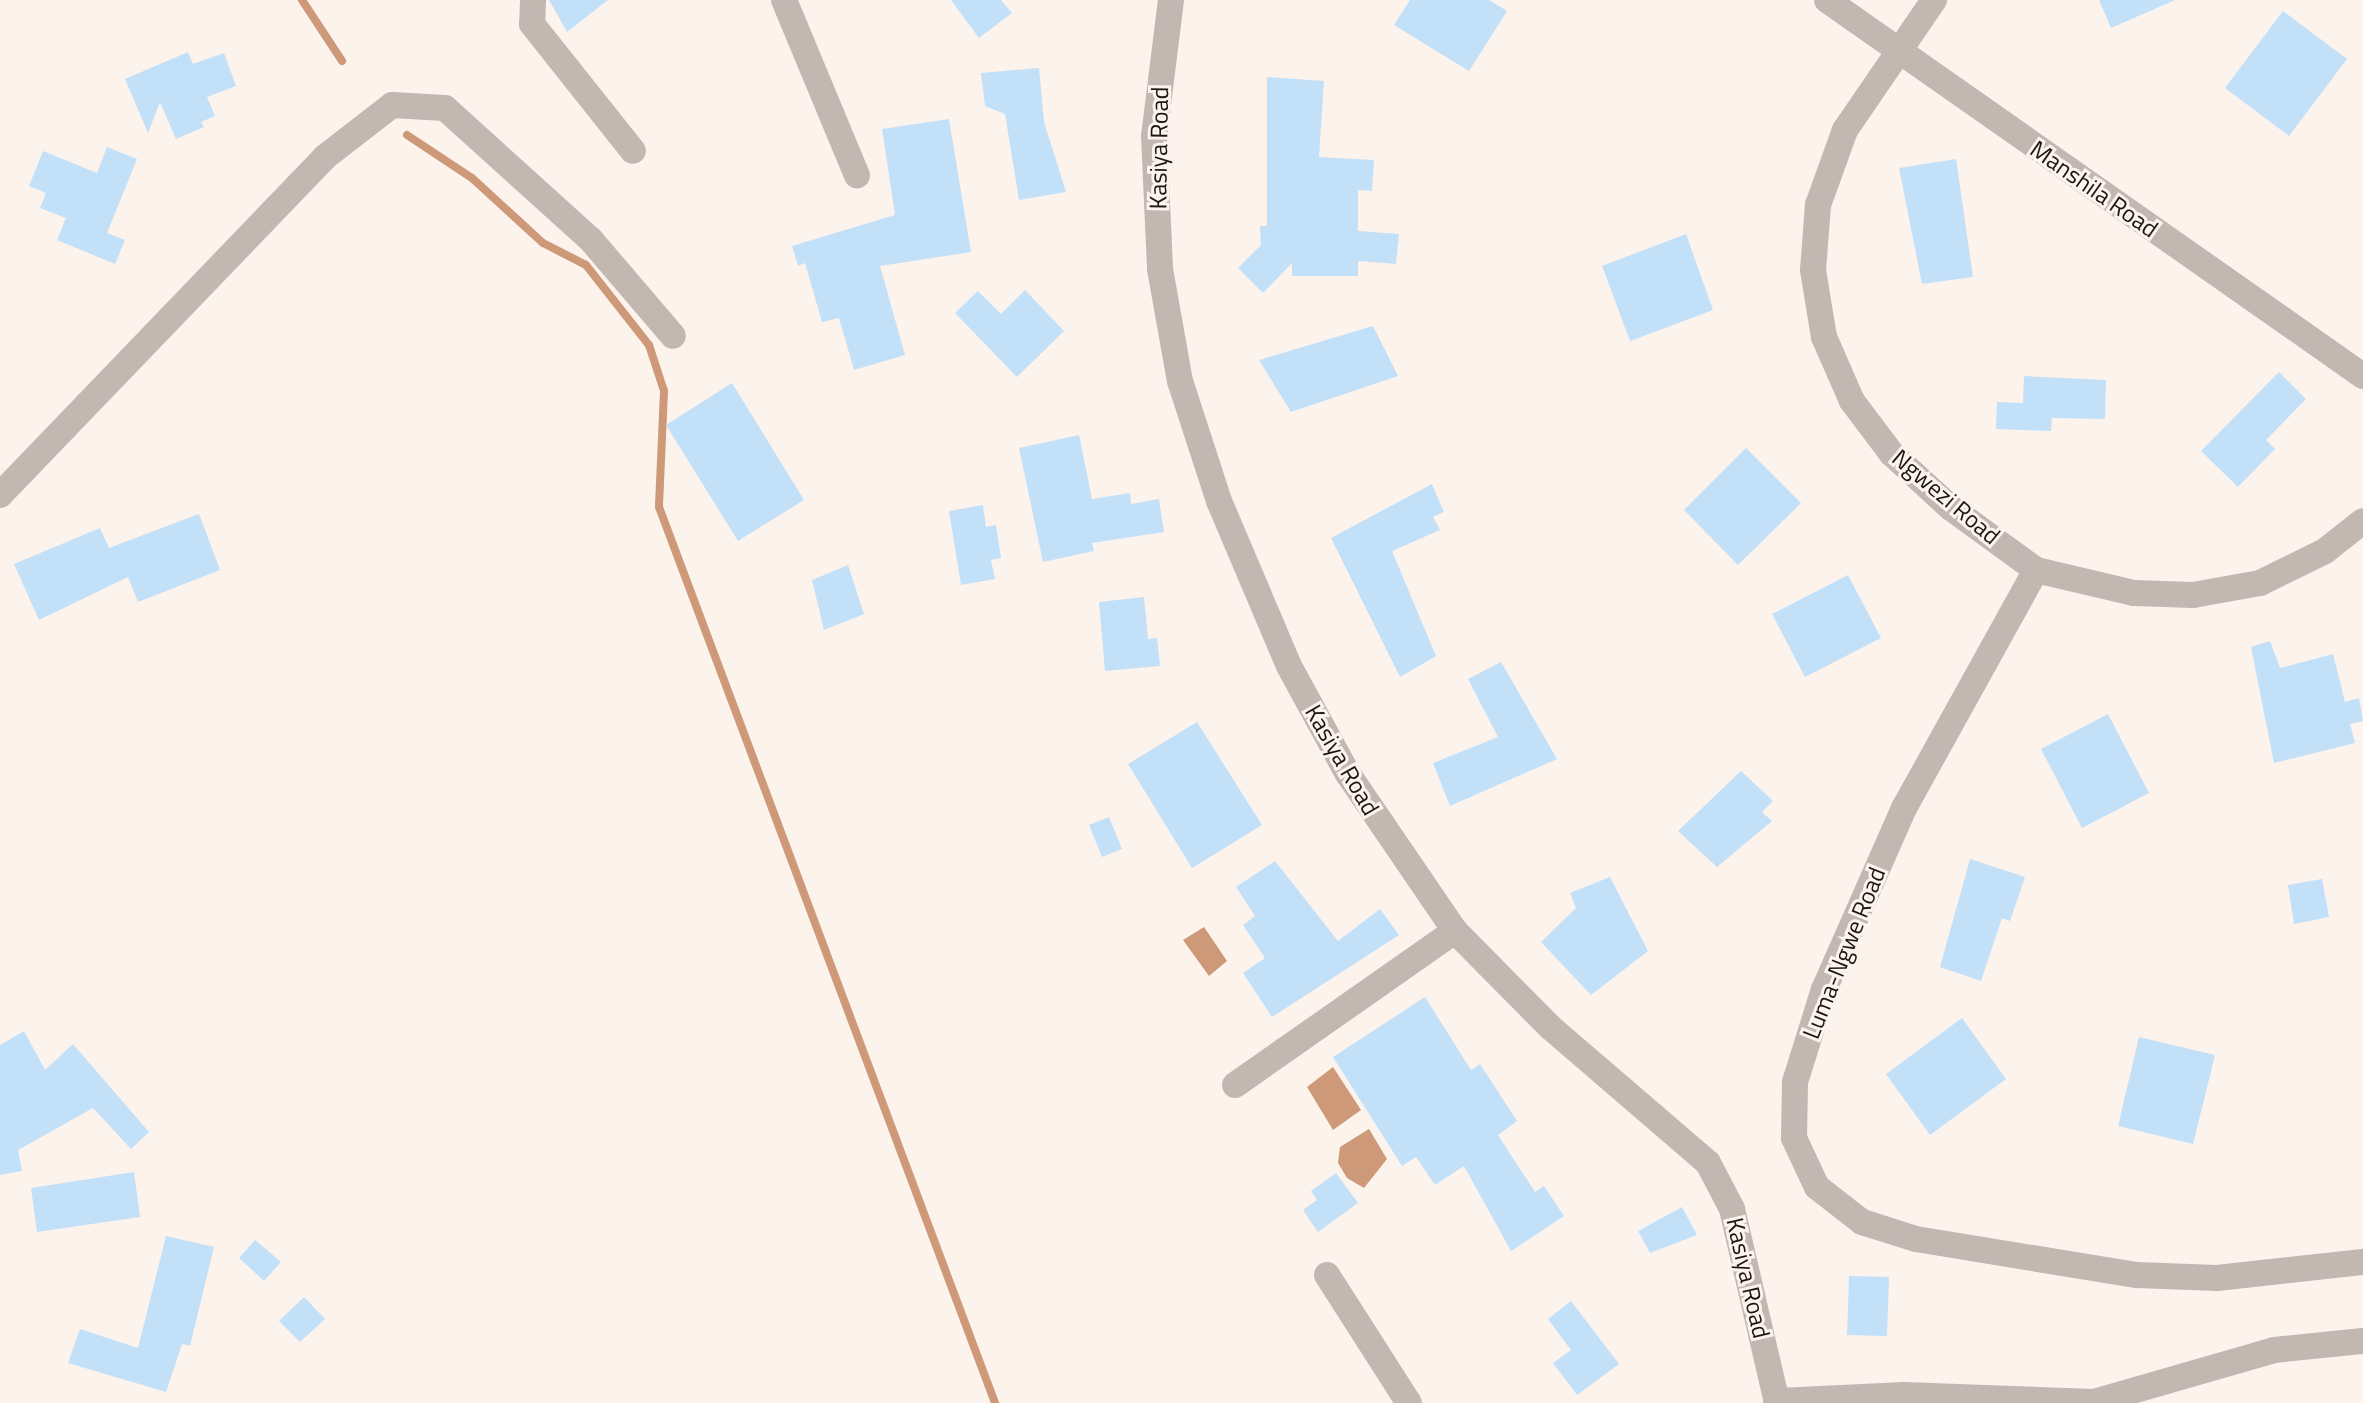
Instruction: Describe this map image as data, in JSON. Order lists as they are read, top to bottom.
{
  "streets": {
    "street": [
      "Kasiya Road",
      "Manshila Road",
      "Ngwezi Road",
      "Luma-Ngwe Road"
    ]
  },
  "crossings": [
    ["Manshila Road", "Ngwezi Road"],
    ["Ngwezi Road", "Luma-Ngwe Road"]
  ]
}
